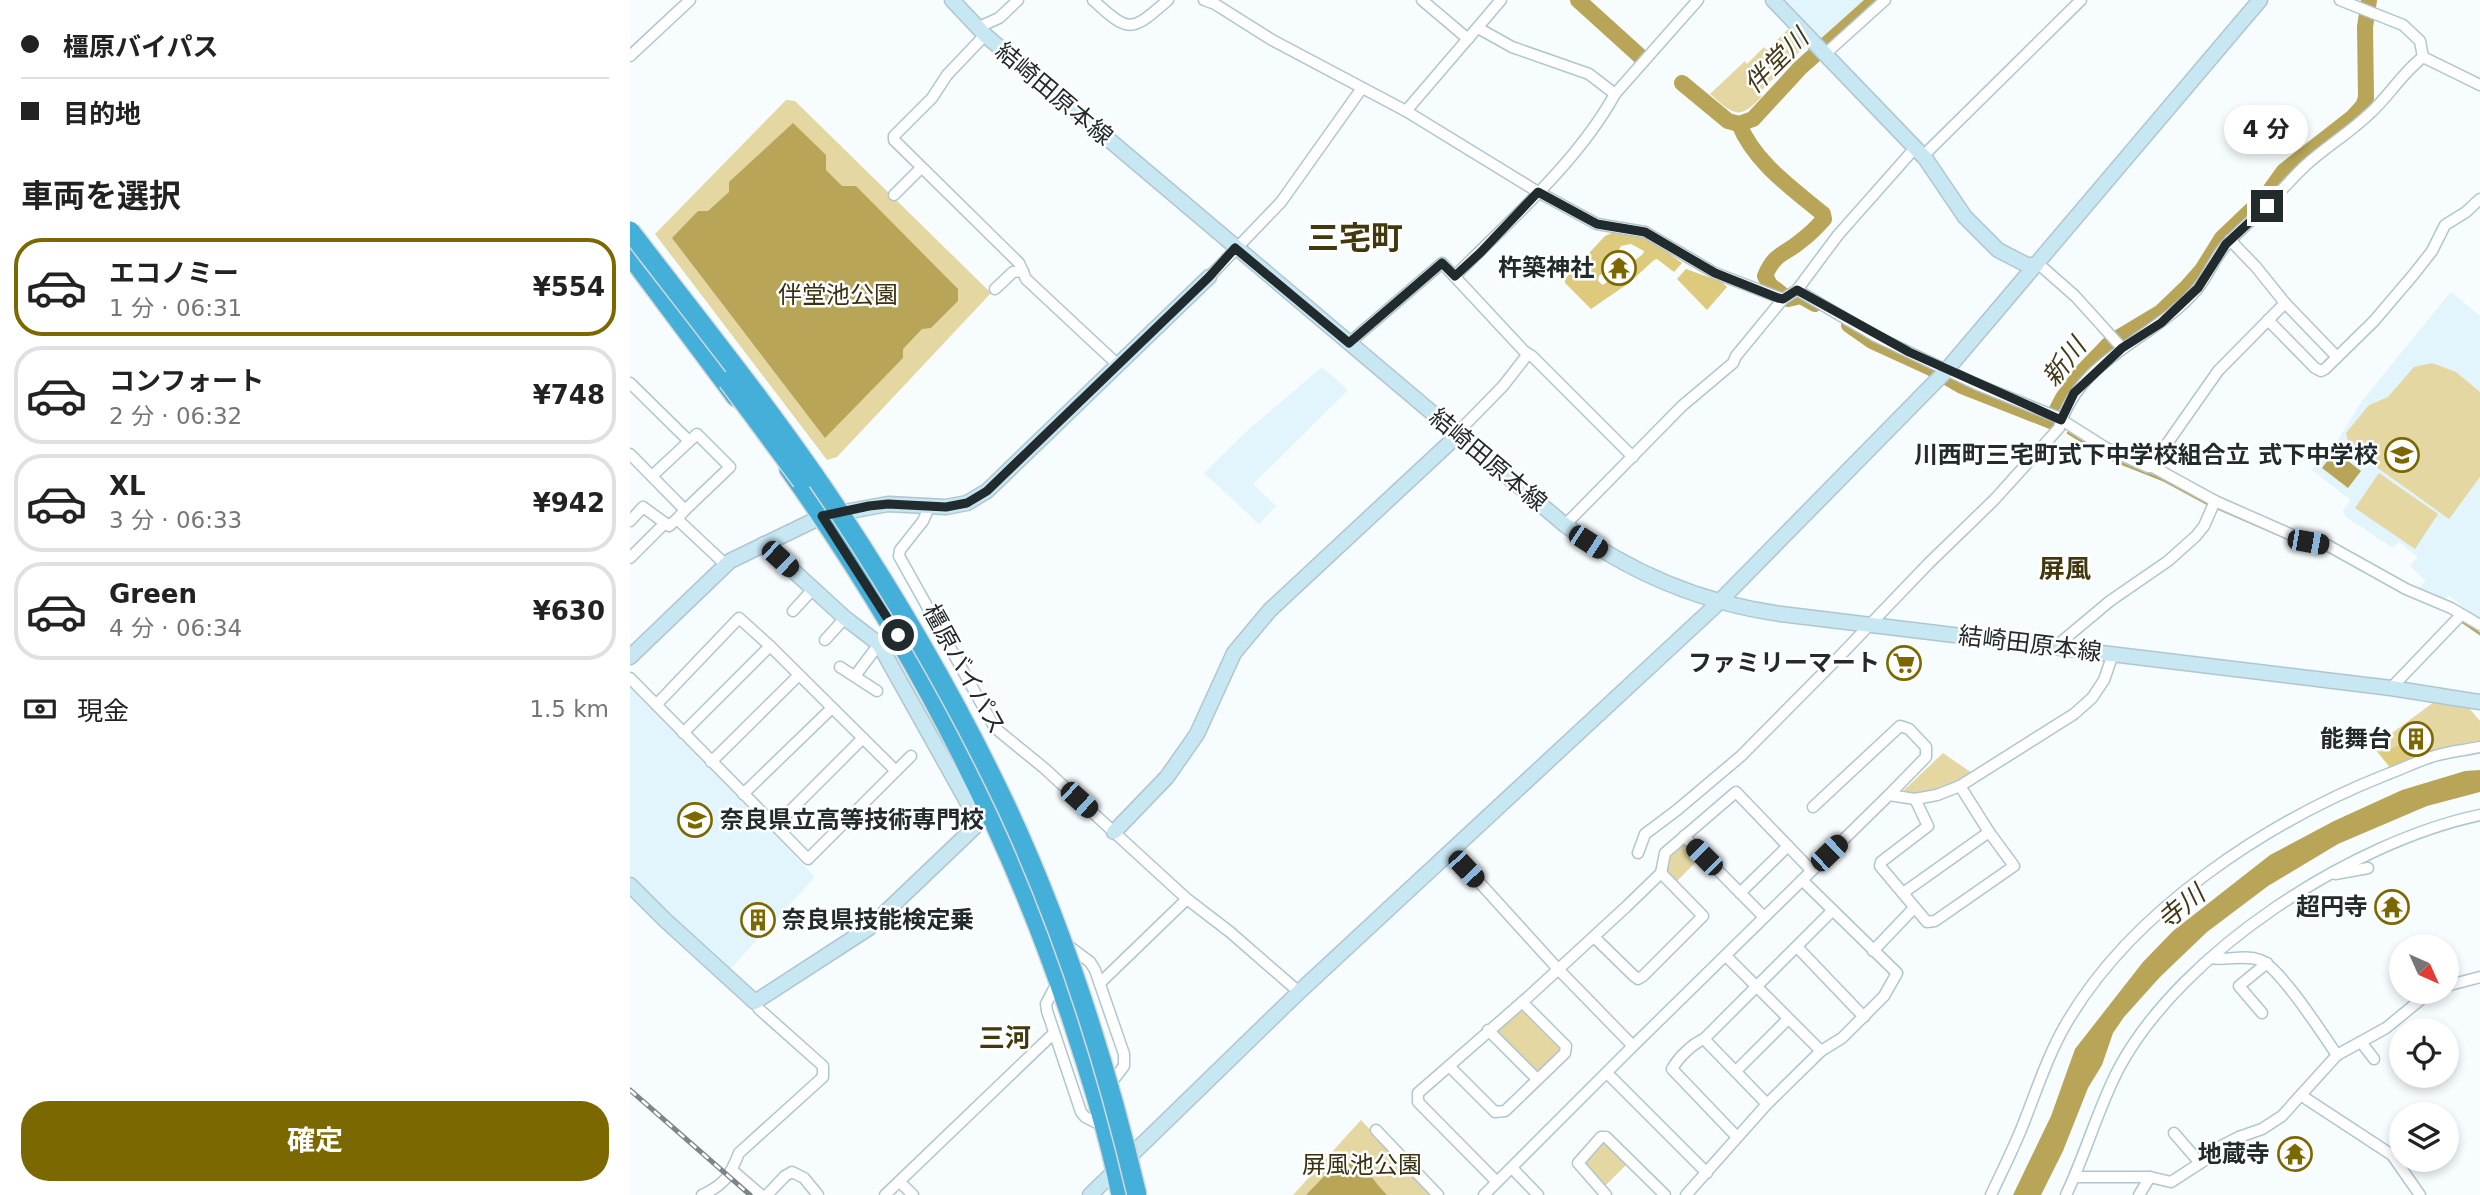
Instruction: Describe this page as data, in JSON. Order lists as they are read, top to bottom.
{
  "streets": {
    "highway": ["橿原バイパス"],
    "street": ["結崎田原本線"]
  },
  "districts": ["三宅町", "屏風", "三河"],
  "water": ["伴堂川", "新川", "寺川"],
  "parks": ["伴堂池公園", "屏風池公園"],
  "places": {
    "temple": ["杵築神社", "超円寺", "地蔵寺"],
    "school or university": ["川西町三宅町式下中学校組合立 式下中学校", "奈良県立高等技術専門校"],
    "supermarket": ["ファミリーマート"],
    "building": ["能舞台", "奈良県技能検定乗"]
  },
  "north": "bottom right",
  "page": {
    "banner": ["橿原バイパス", "目的地"],
    "bubble": "4 分",
    "heading": "車両を選択",
    "list": [
      {
        "name": "エコノミー",
        "note": "1 分 · 06:31",
        "value": "¥554"
      },
      {
        "name": "コンフォート",
        "note": "2 分 · 06:32",
        "value": "¥748"
      },
      {
        "name": "XL",
        "note": "3 分 · 06:33",
        "value": "¥942"
      },
      {
        "name": "Green",
        "note": "4 分 · 06:34",
        "value": "¥630"
      }
    ],
    "pay": ["現金", "1.5 km"],
    "buttons": "確定"
  }
}
